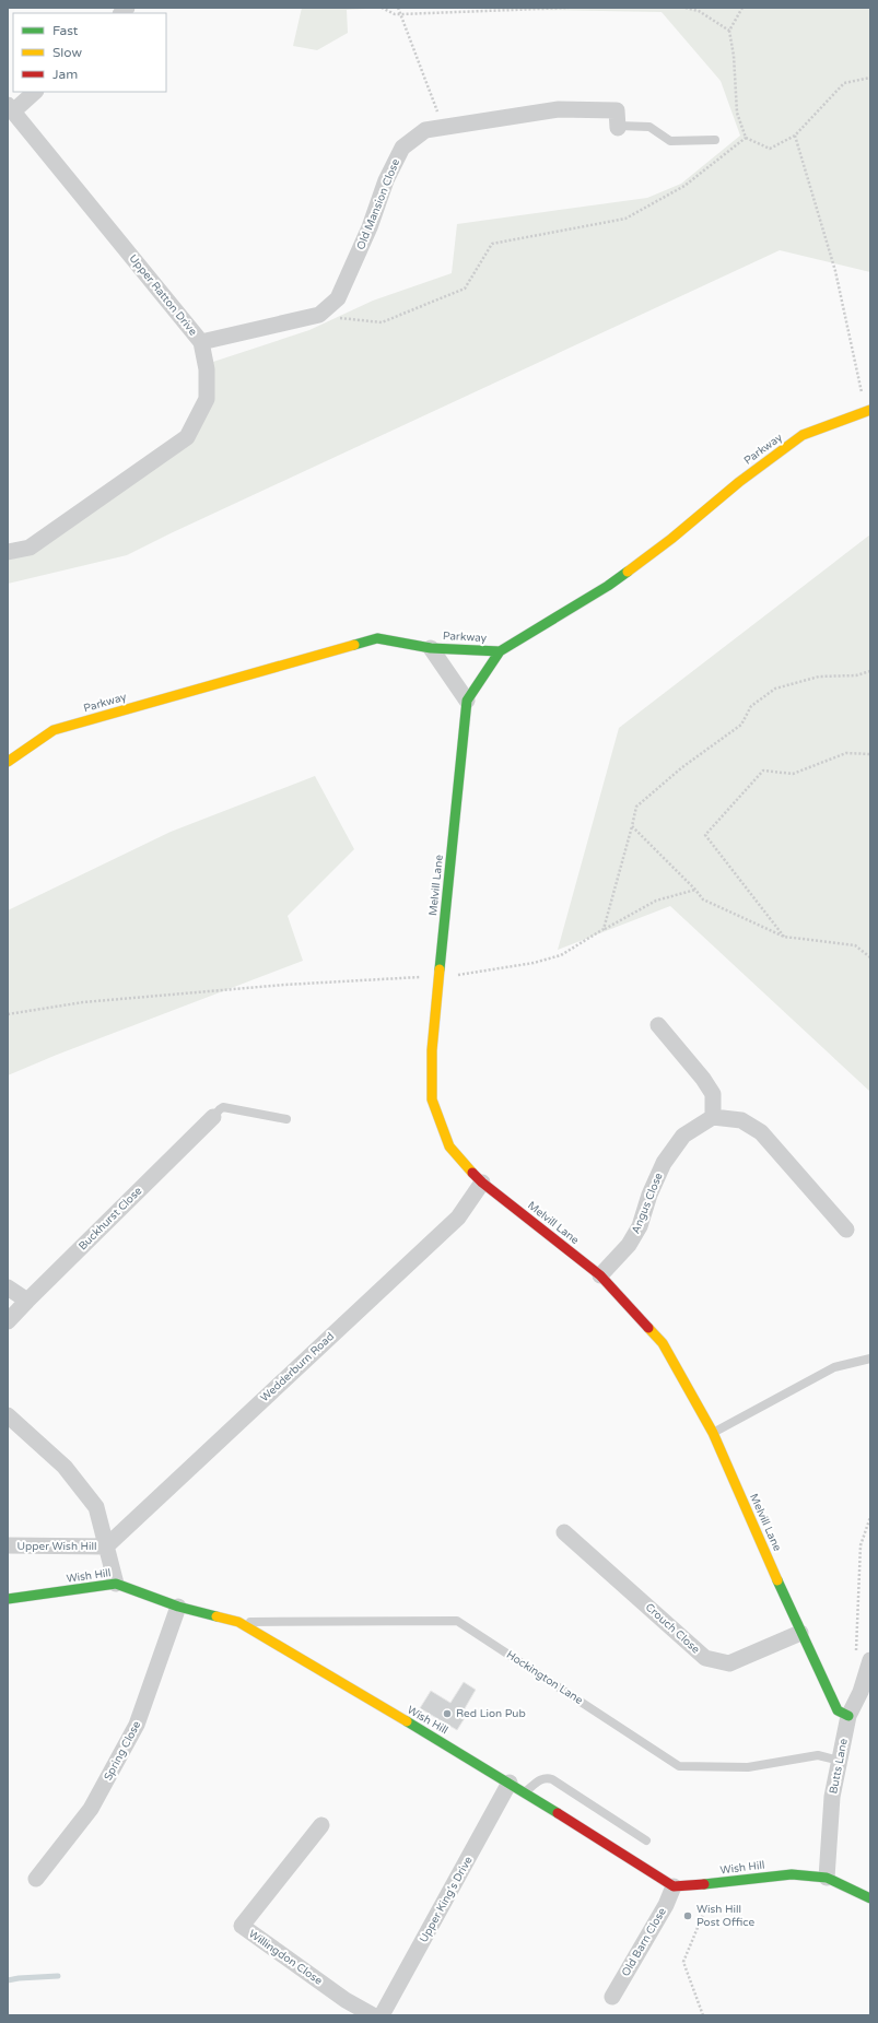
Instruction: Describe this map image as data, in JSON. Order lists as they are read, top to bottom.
{
  "streets": {
    "street": [
      "Old Mansion Close",
      "Upper Ratton Drive",
      "Parkway",
      "Melvill Lane",
      "Angus Close",
      "Buckhurst Close",
      "Wedderburn Road",
      "Upper Wish Hill",
      "Wish Hill",
      "Crouch Close",
      "Spring Close",
      "Butts Lane",
      "Upper King's Drive",
      "Old Barn Close",
      "Willingdon Close"
    ],
    "lane": ["Hockington Lane"]
  },
  "crossings": [
    ["Old Mansion Close", "Upper Ratton Drive"],
    ["Melvill Lane", "Angus Close"],
    ["Melvill Lane", "Wedderburn Road"],
    ["Melvill Lane", "Crouch Close"],
    ["Melvill Lane", "Butts Lane"],
    ["Wedderburn Road", "Upper Wish Hill"],
    ["Wish Hill", "Hockington Lane"],
    ["Wish Hill", "Spring Close"],
    ["Wish Hill", "Butts Lane"],
    ["Wish Hill", "Upper King's Drive"],
    ["Wish Hill", "Old Barn Close"],
    ["Hockington Lane", "Butts Lane"]
  ],
  "places": ["Red Lion Pub", "Wish Hill Post Office"],
  "legend": ["Fast", "Slow", "Jam"]
}
